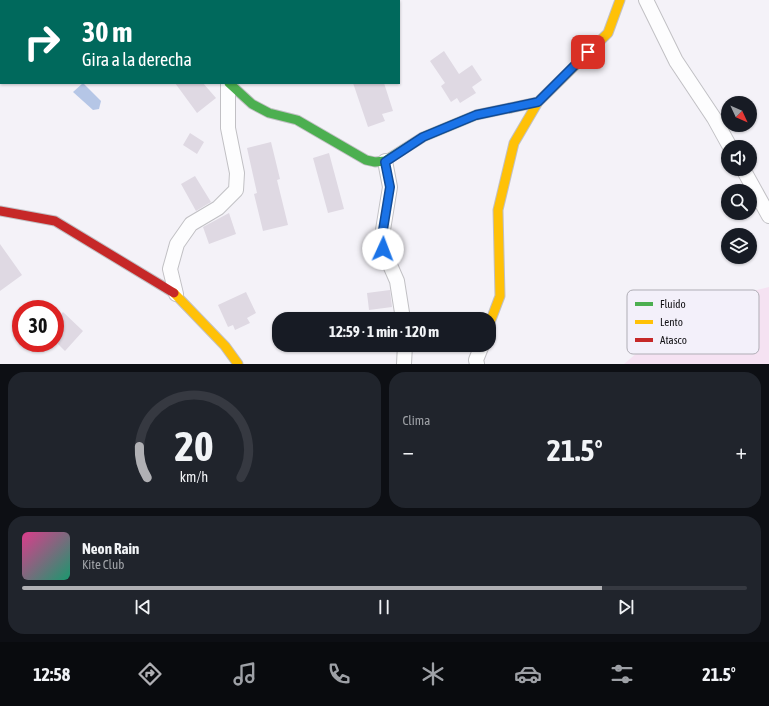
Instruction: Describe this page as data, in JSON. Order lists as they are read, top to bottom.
{
  "legend": ["Fluido", "Lento", "Atasco"],
  "north": "bottom right",
  "page": {
    "turn": ["30 m", "Gira a la derecha"],
    "limit": "30",
    "trip": "12:59 · 1 min · 120 m",
    "tile": "Clima",
    "heat": ["−", "21.5°", "+"],
    "song": ["Neon Rain", "Kite Club"],
    "tabs": ["12:58", "21.5°"],
    "gauge": ["20", "km/h"]
  }
}
